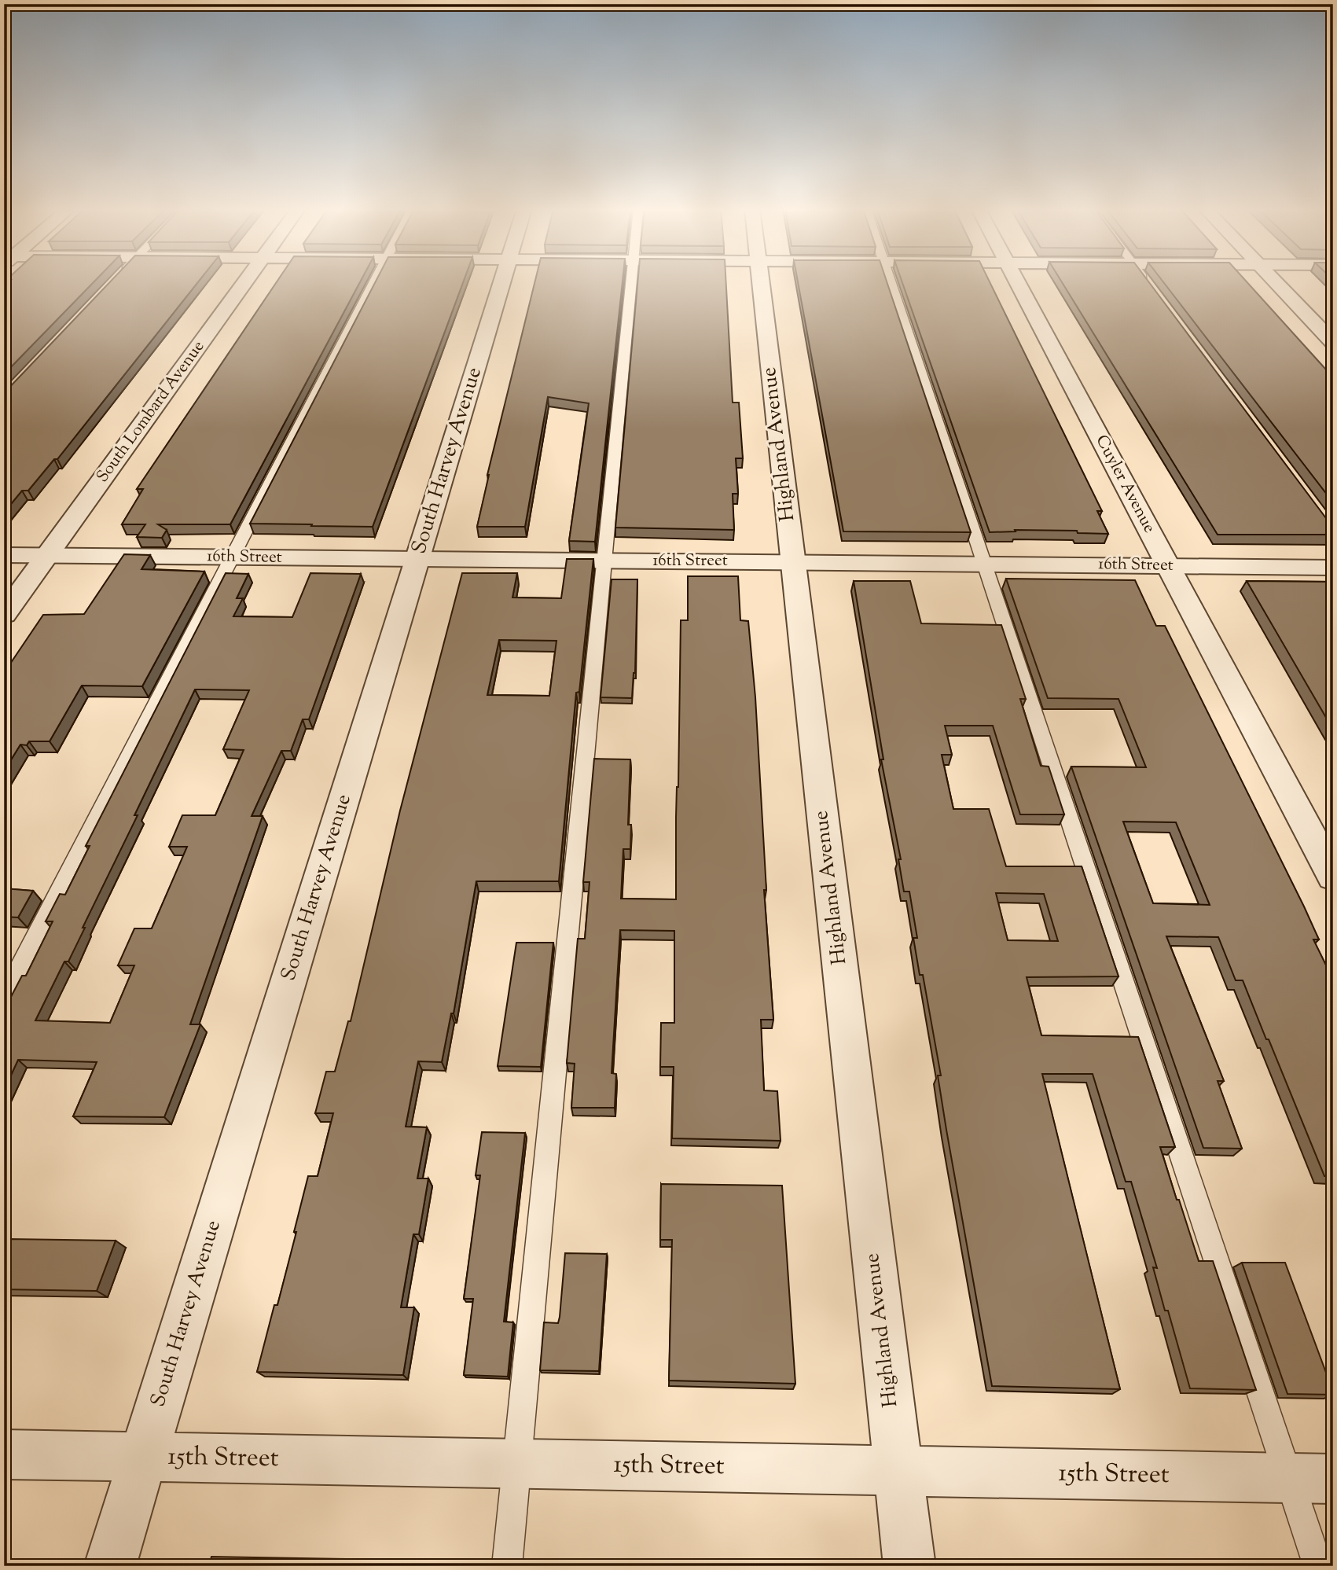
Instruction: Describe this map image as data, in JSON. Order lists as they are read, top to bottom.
{
  "streets": {
    "street": [
      "South Lombard Avenue",
      "Highland Avenue",
      "South Harvey Avenue",
      "Cuyler Avenue",
      "16th Street",
      "15th Street"
    ]
  },
  "crossings": [
    ["South Lombard Avenue", "16th Street"],
    ["Highland Avenue", "16th Street"],
    ["Highland Avenue", "15th Street"],
    ["South Harvey Avenue", "16th Street"],
    ["South Harvey Avenue", "15th Street"],
    ["Cuyler Avenue", "16th Street"]
  ]
}
